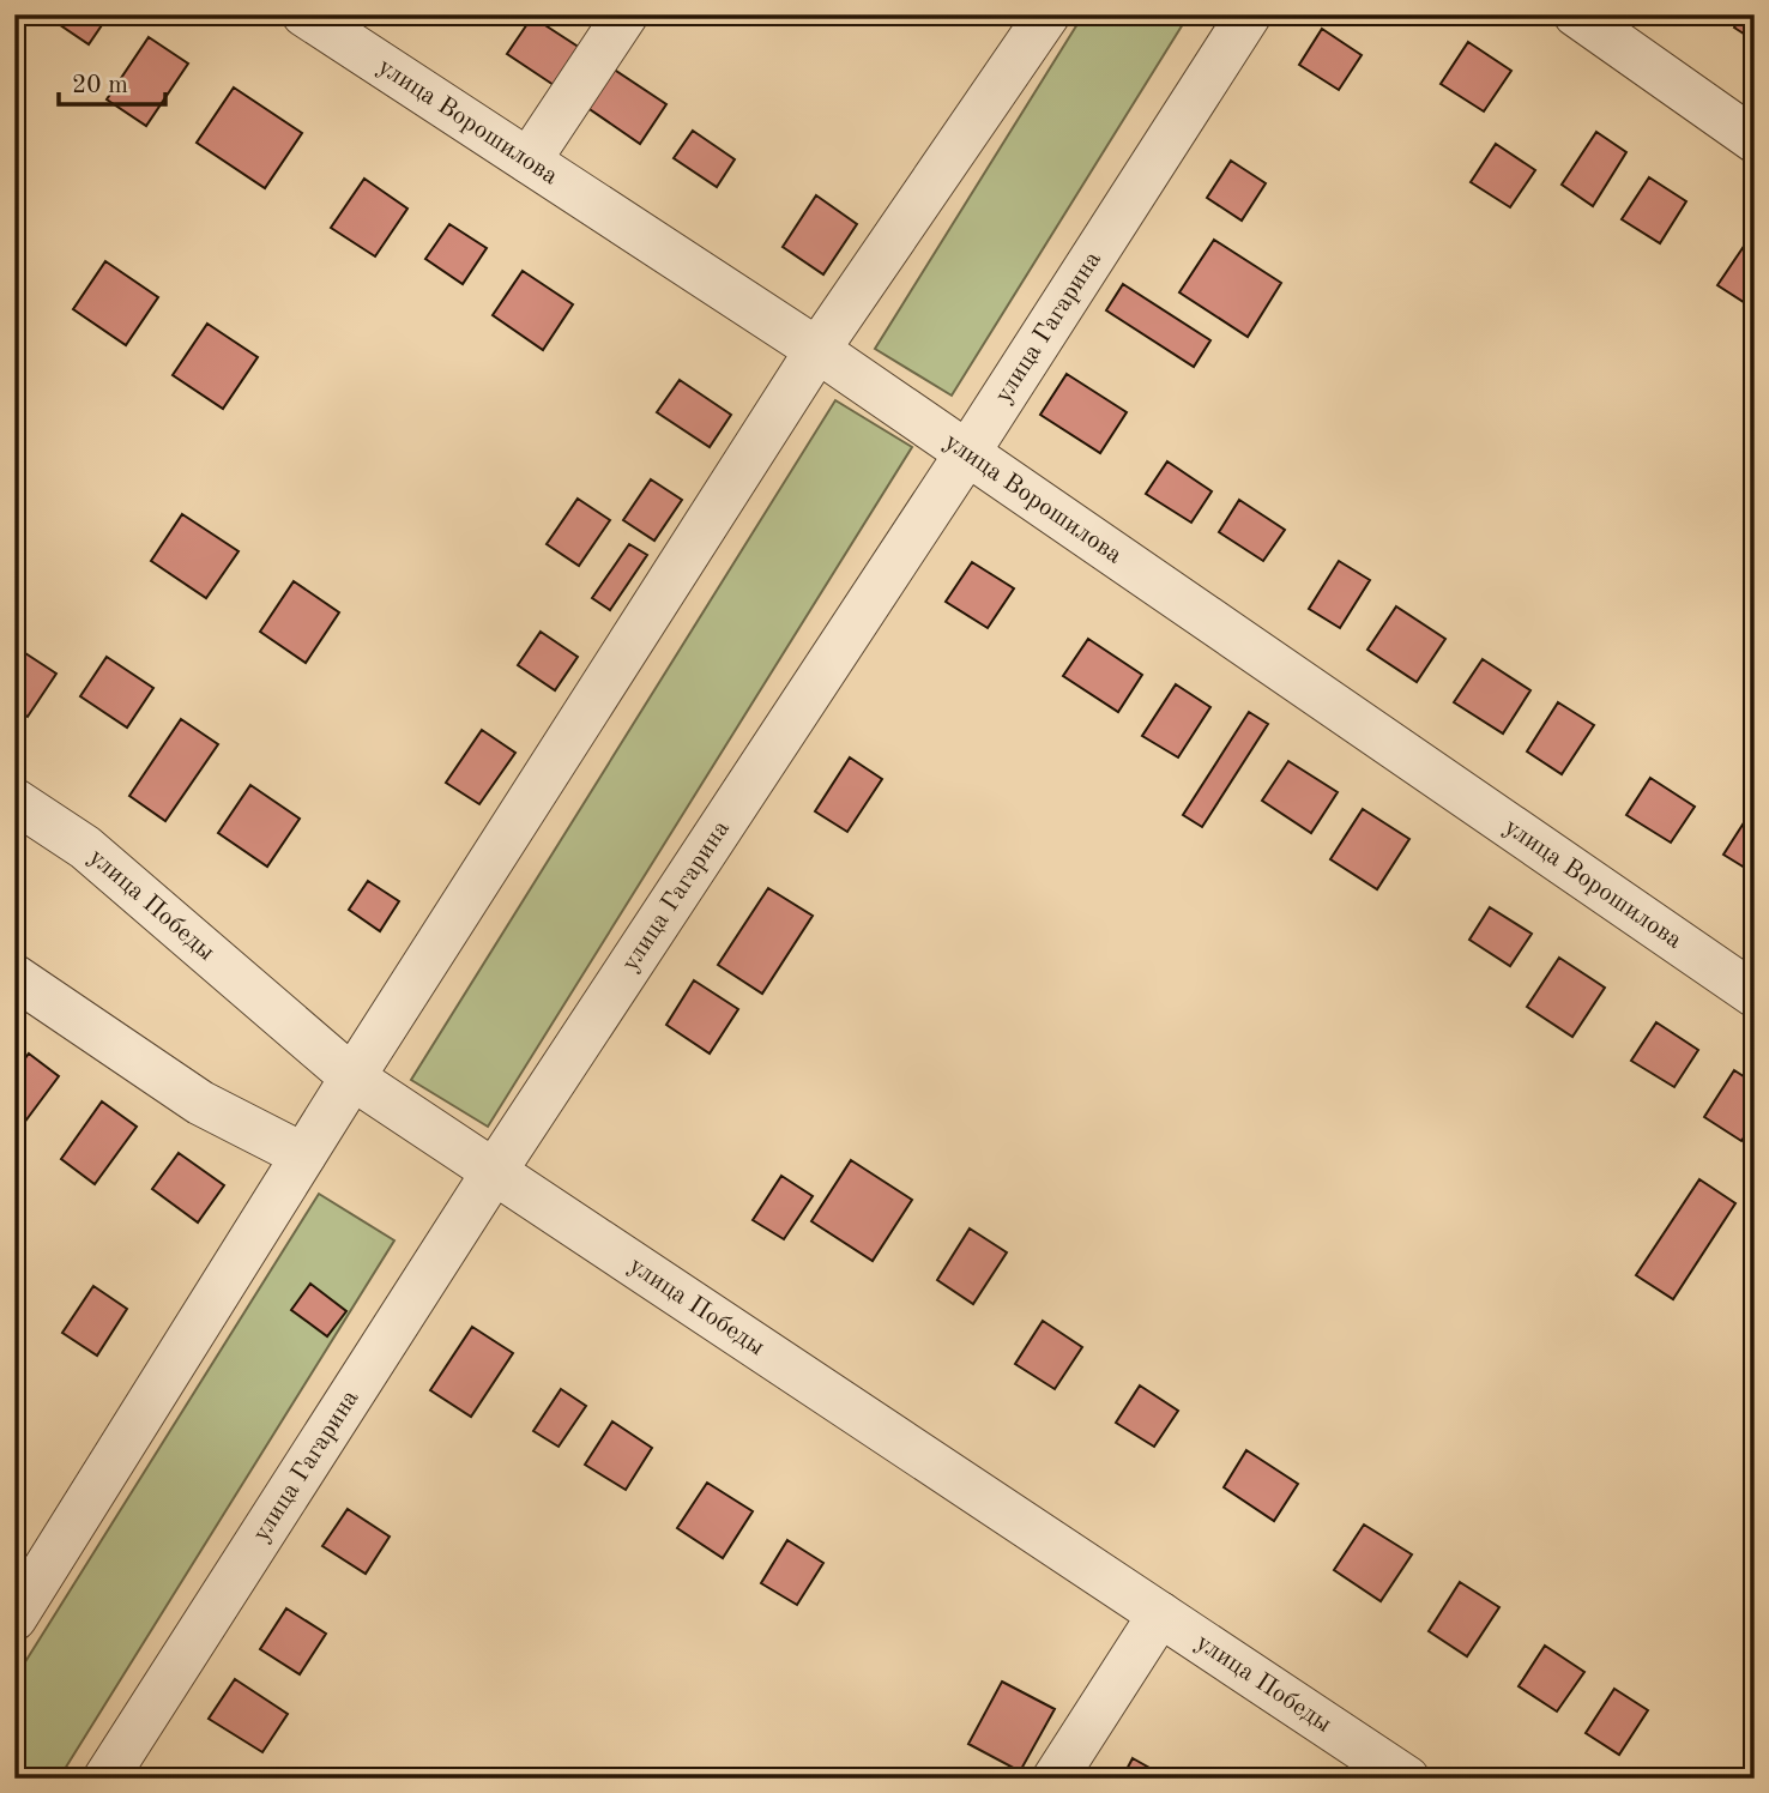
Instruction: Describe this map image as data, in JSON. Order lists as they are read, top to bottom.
{
  "streets": {
    "street": ["улица Ворошилова", "улица Гагарина", "улица Победы"]
  },
  "crossings": [
    ["улица Ворошилова", "улица Гагарина"],
    ["улица Гагарина", "улица Победы"]
  ],
  "scale_bar": "20 m"
}
